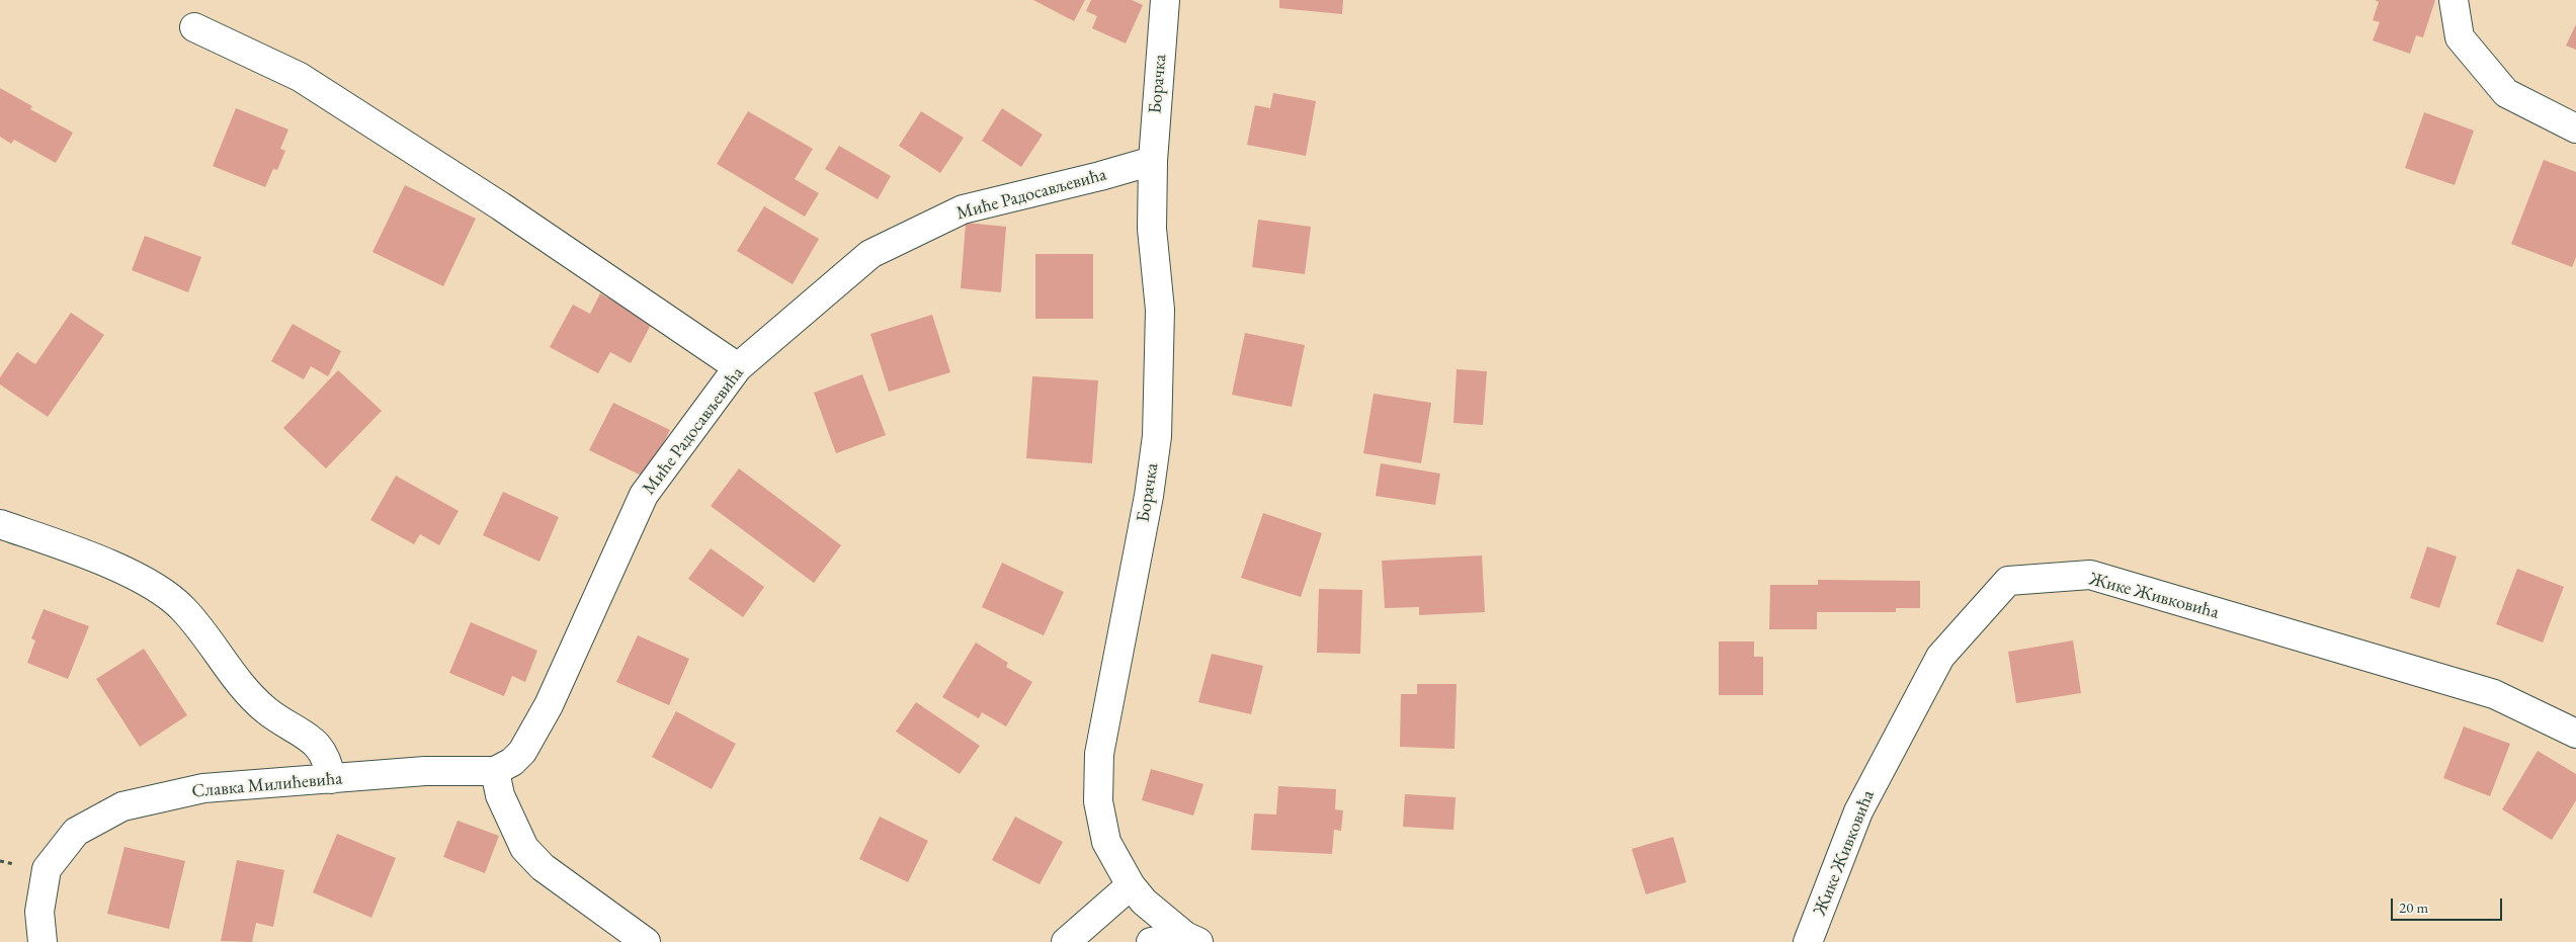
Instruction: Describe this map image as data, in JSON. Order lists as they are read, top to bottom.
{
  "streets": {
    "street": [
      "Борачка",
      "Миће Радосављевића",
      "Жике Живковића",
      "Славка Милићевића"
    ]
  },
  "crossings": [
    ["Борачка", "Миће Радосављевића"],
    ["Миће Радосављевића", "Славка Милићевића"]
  ],
  "scale_bar": "20 m"
}
